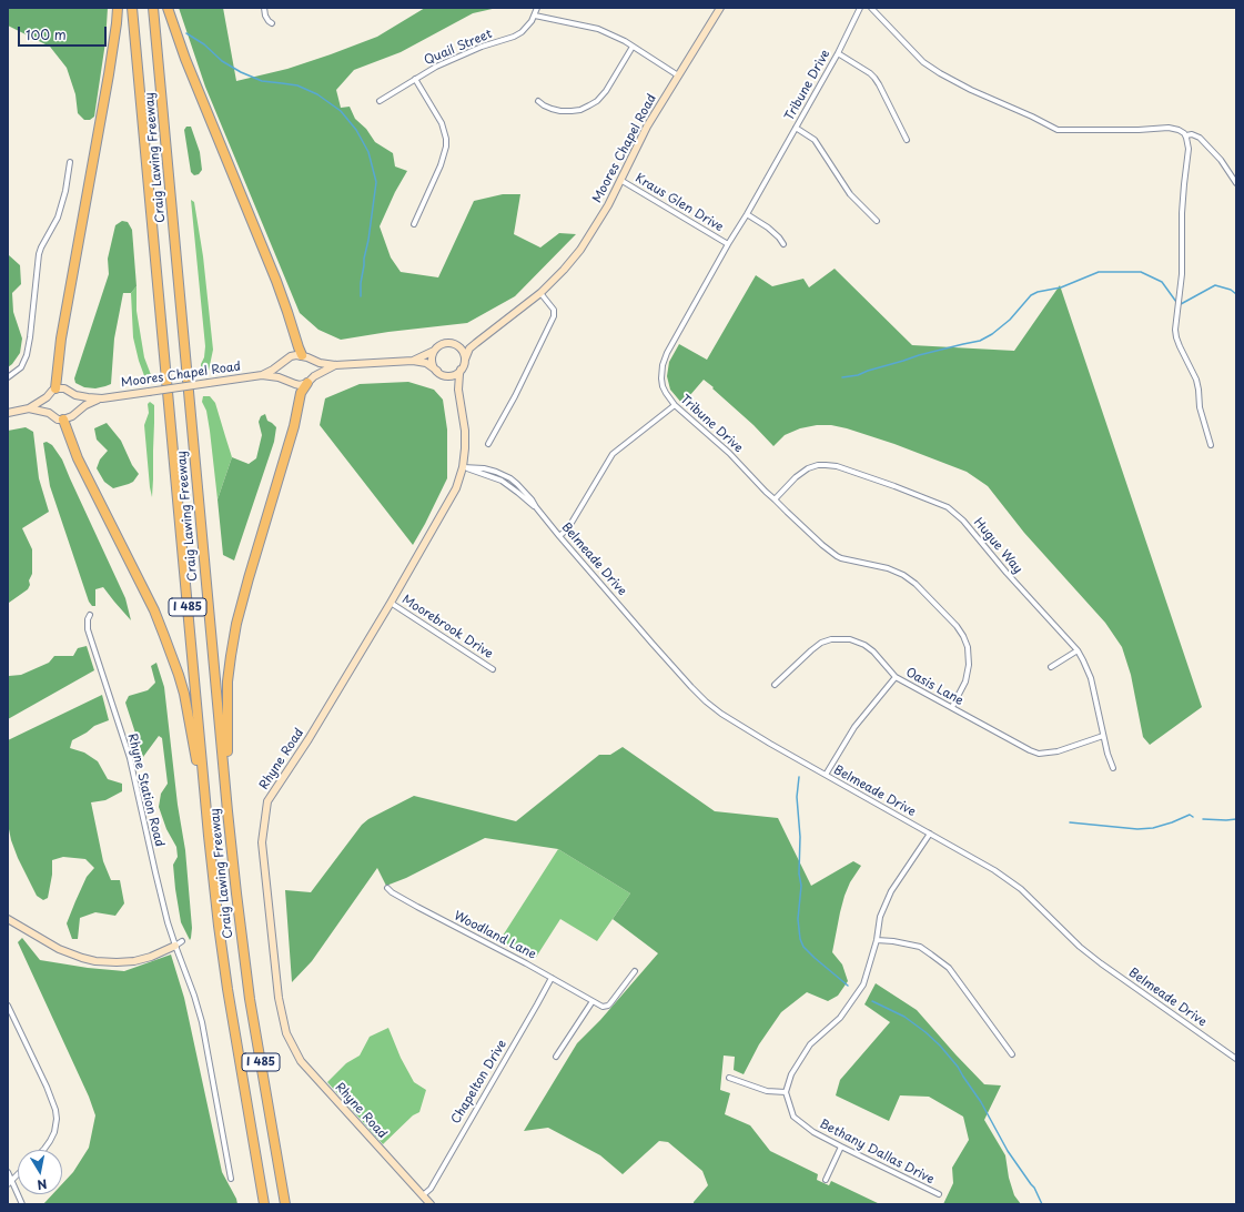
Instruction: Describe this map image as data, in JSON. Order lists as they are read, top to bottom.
{
  "streets": {
    "highway": ["Craig Lawing Freeway", "I 485"],
    "main road": ["Moores Chapel Road", "Rhyne Road"],
    "street": [
      "Quail Street",
      "Tribune Drive",
      "Kraus Glen Drive",
      "Hugue Way",
      "Belmeade Drive",
      "Moorebrook Drive",
      "Oasis Lane",
      "Rhyne Station Road",
      "Woodland Lane",
      "Chapelton Drive",
      "Bethany Dallas Drive"
    ]
  },
  "crossings": [
    ["Tribune Drive", "Kraus Glen Drive"],
    ["Tribune Drive", "Hugue Way"],
    ["Tribune Drive", "Oasis Lane"],
    ["Moores Chapel Road", "Kraus Glen Drive"],
    ["Moores Chapel Road", "Rhyne Road"],
    ["Hugue Way", "Oasis Lane"],
    ["Belmeade Drive", "Rhyne Road"],
    ["Moorebrook Drive", "Rhyne Road"],
    ["Rhyne Road", "Chapelton Drive"],
    ["Woodland Lane", "Chapelton Drive"]
  ],
  "scale_bar": "100 m",
  "north": "bottom"
}
